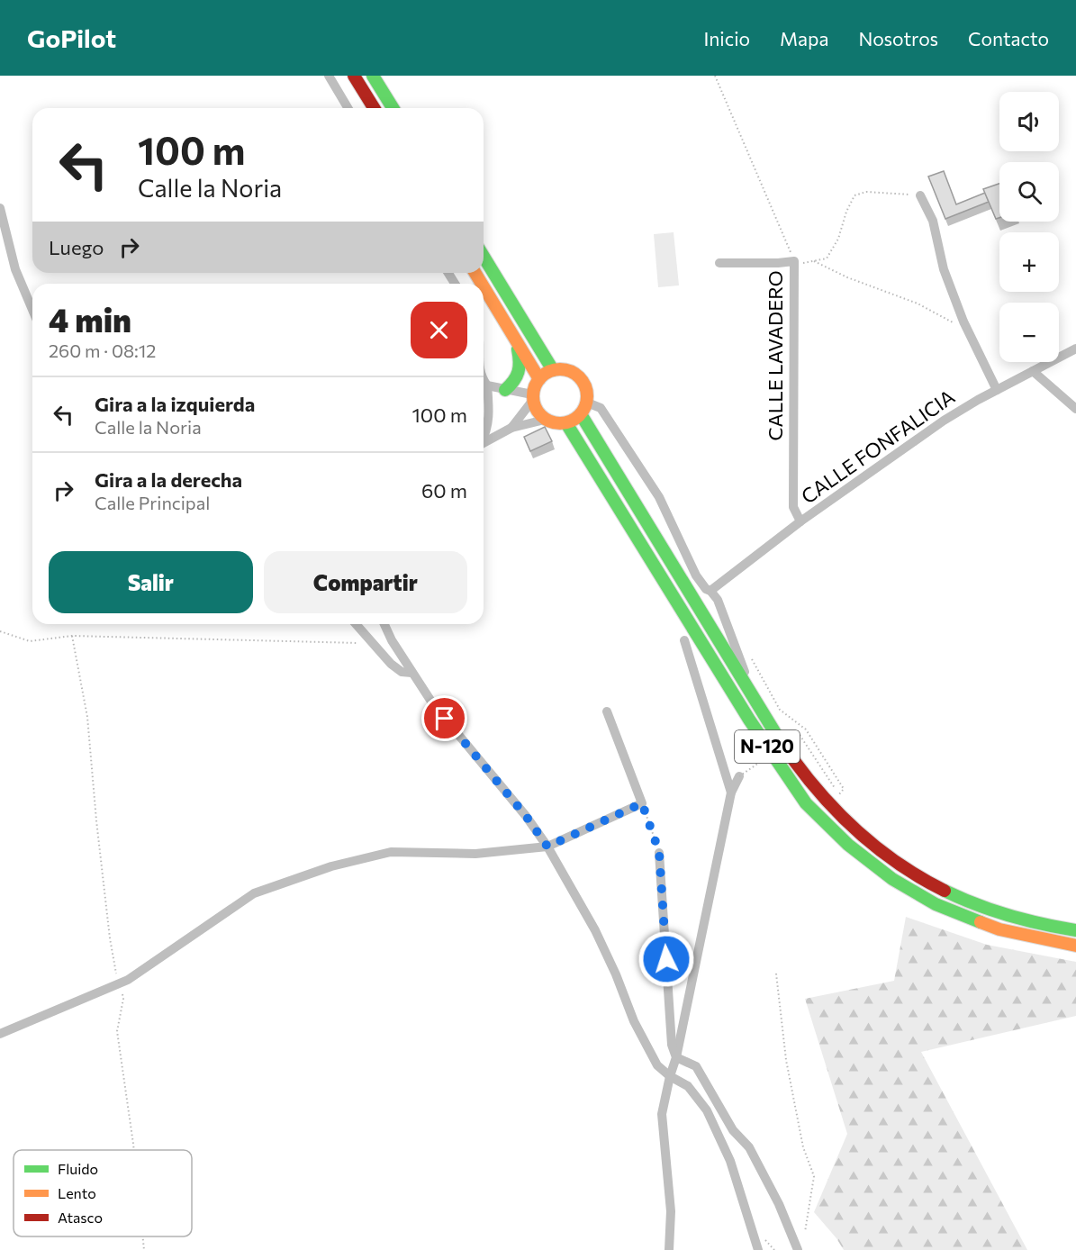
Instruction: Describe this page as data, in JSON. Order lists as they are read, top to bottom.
{
  "streets": {
    "highway": ["N-120"],
    "street": ["CALLE LAVADERO", "CALLE FONFALICIA"]
  },
  "crossings": [
    ["CALLE LAVADERO", "CALLE FONFALICIA"]
  ],
  "legend": ["Fluido", "Lento", "Atasco"],
  "page": {
    "header": "GoPilot",
    "nav": [
      "Inicio",
      "Mapa",
      "Nosotros",
      "Contacto"
    ],
    "map_buttons": ["+", "−"],
    "turn": ["100 m", "Calle la Noria"],
    "then": "Luego",
    "heading": ["4 min", "260 m · 08:12"],
    "list": [
      {
        "name": "Gira a la izquierda",
        "note": "Calle la Noria",
        "value": "100 m"
      },
      {
        "name": "Gira a la derecha",
        "note": "Calle Principal",
        "value": "60 m"
      }
    ],
    "buttons": ["Salir", "Compartir"]
  }
}
